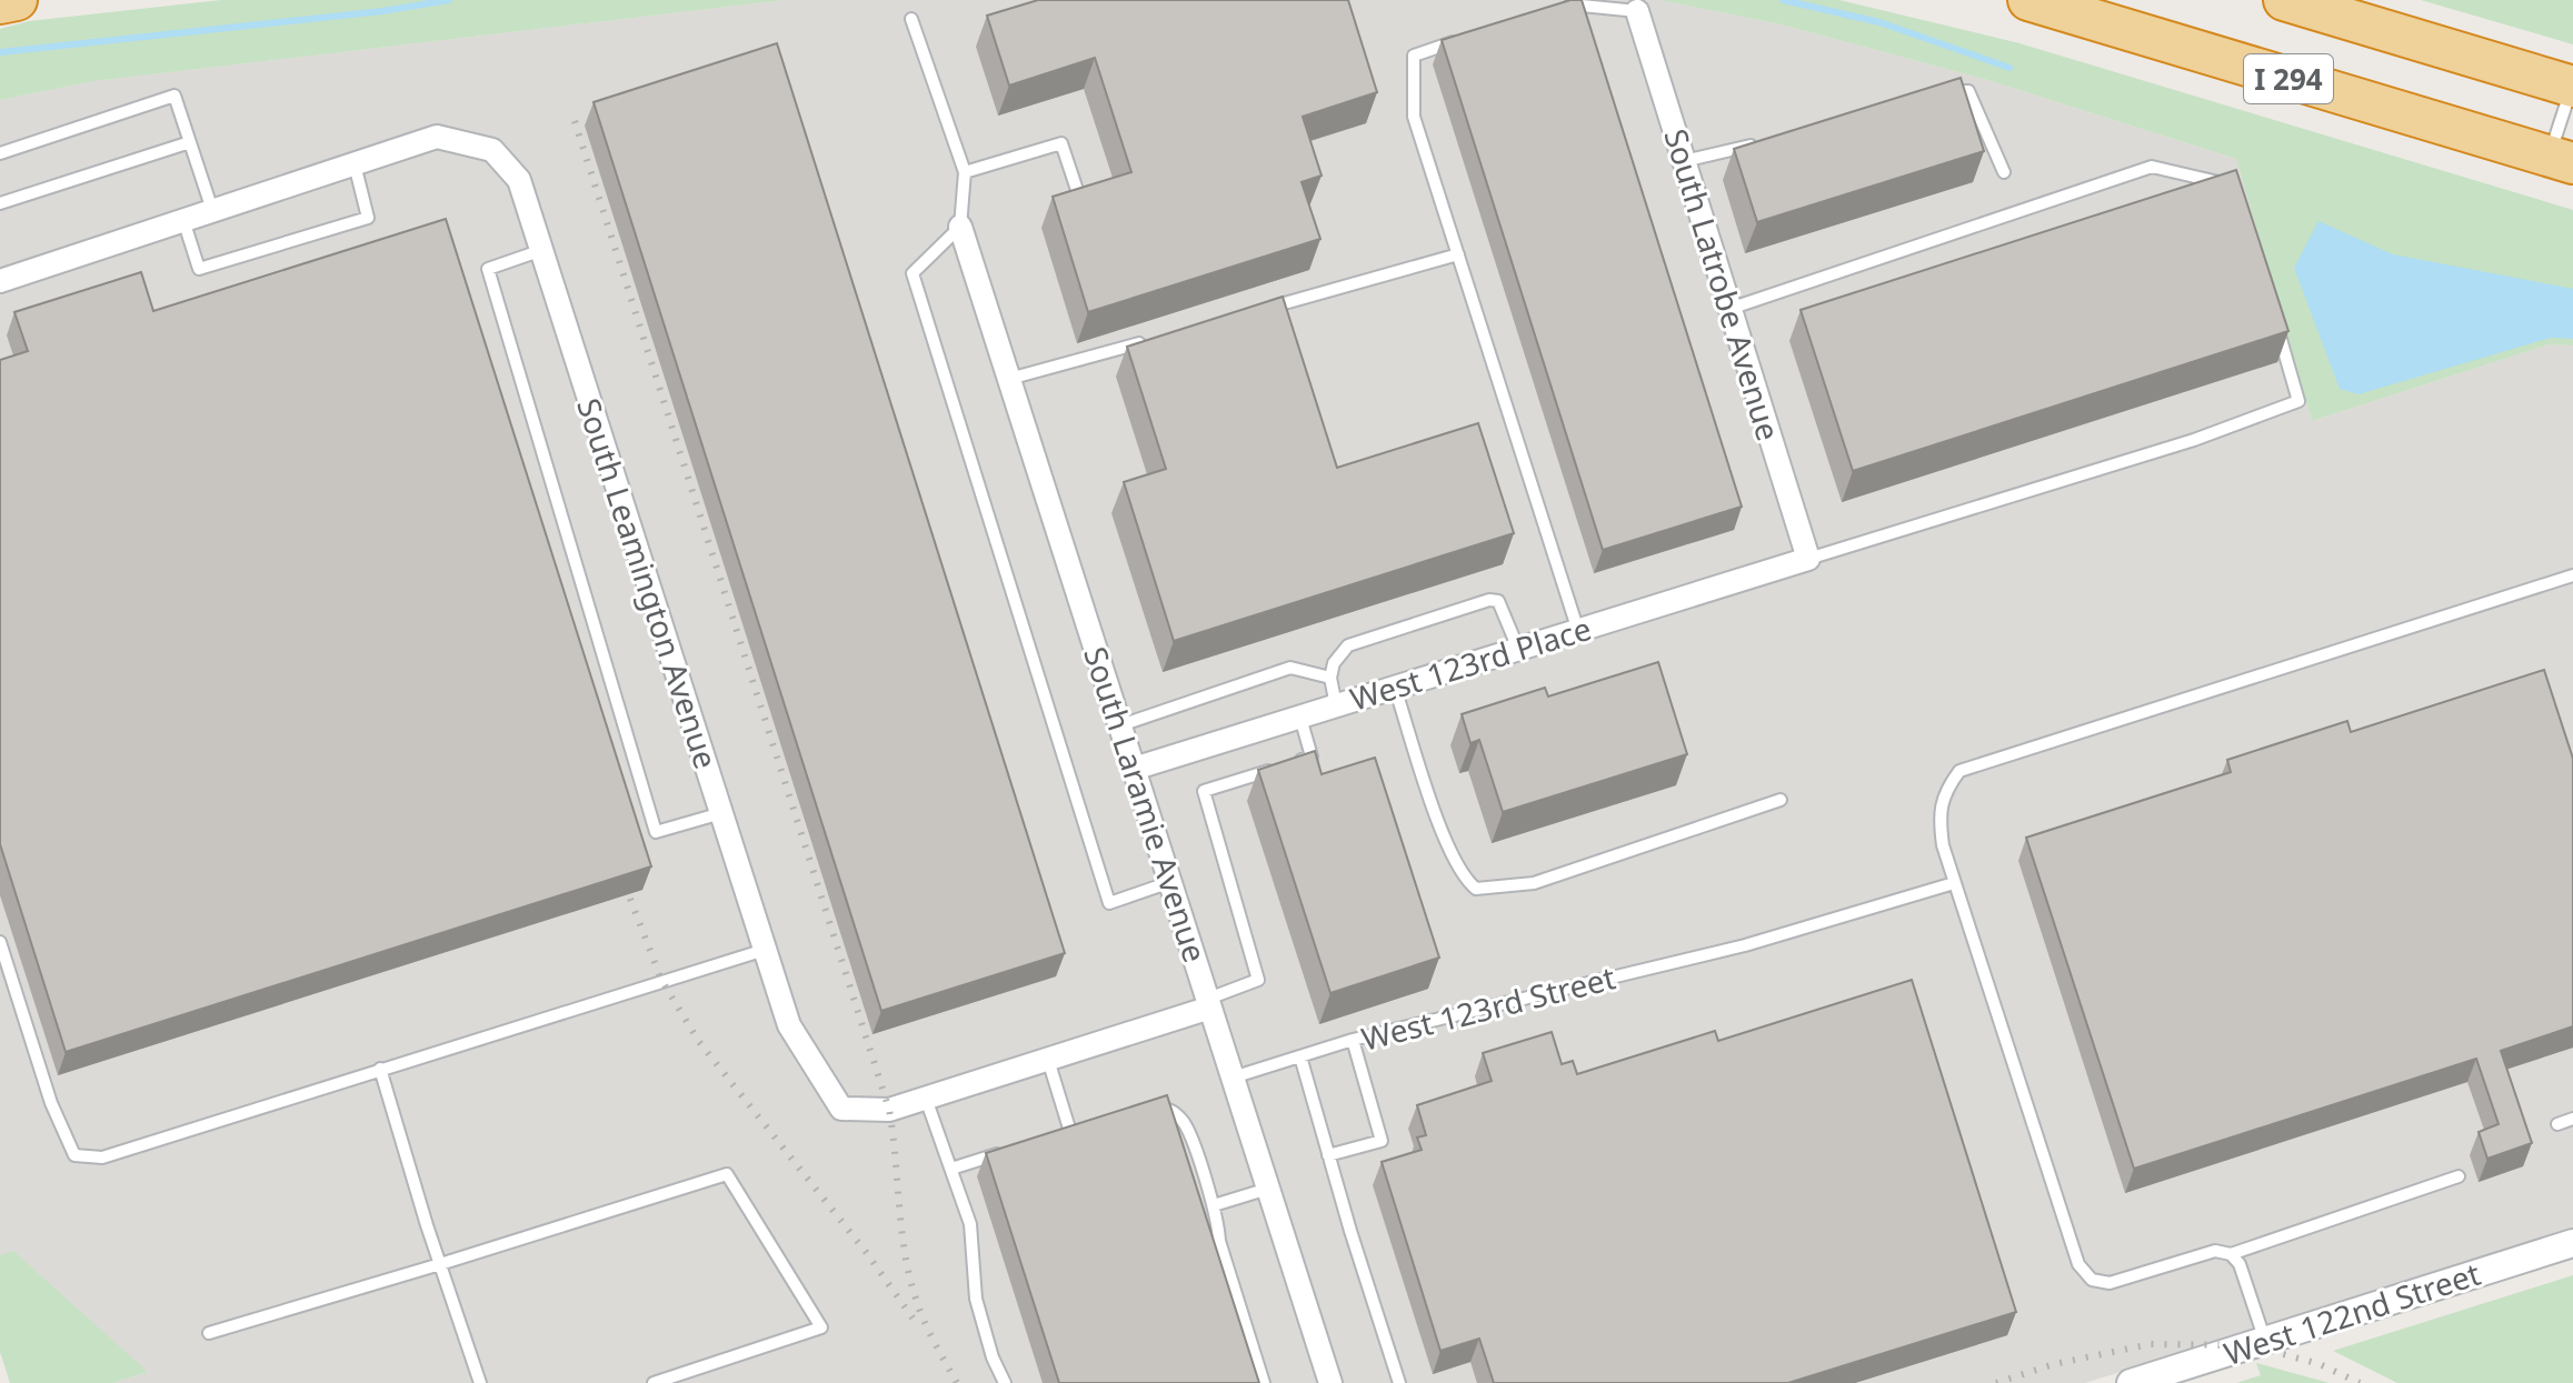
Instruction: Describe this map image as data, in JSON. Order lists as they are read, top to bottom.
{
  "streets": {
    "highway": ["I 294"],
    "street": [
      "South Latrobe Avenue",
      "South Leamington Avenue",
      "West 123rd Place",
      "South Laramie Avenue",
      "West 122nd Street"
    ],
    "lane": ["West 123rd Street"]
  },
  "crossings": [
    ["South Latrobe Avenue", "West 123rd Place"],
    ["West 123rd Place", "South Laramie Avenue"],
    ["South Laramie Avenue", "West 123rd Street"]
  ]
}
